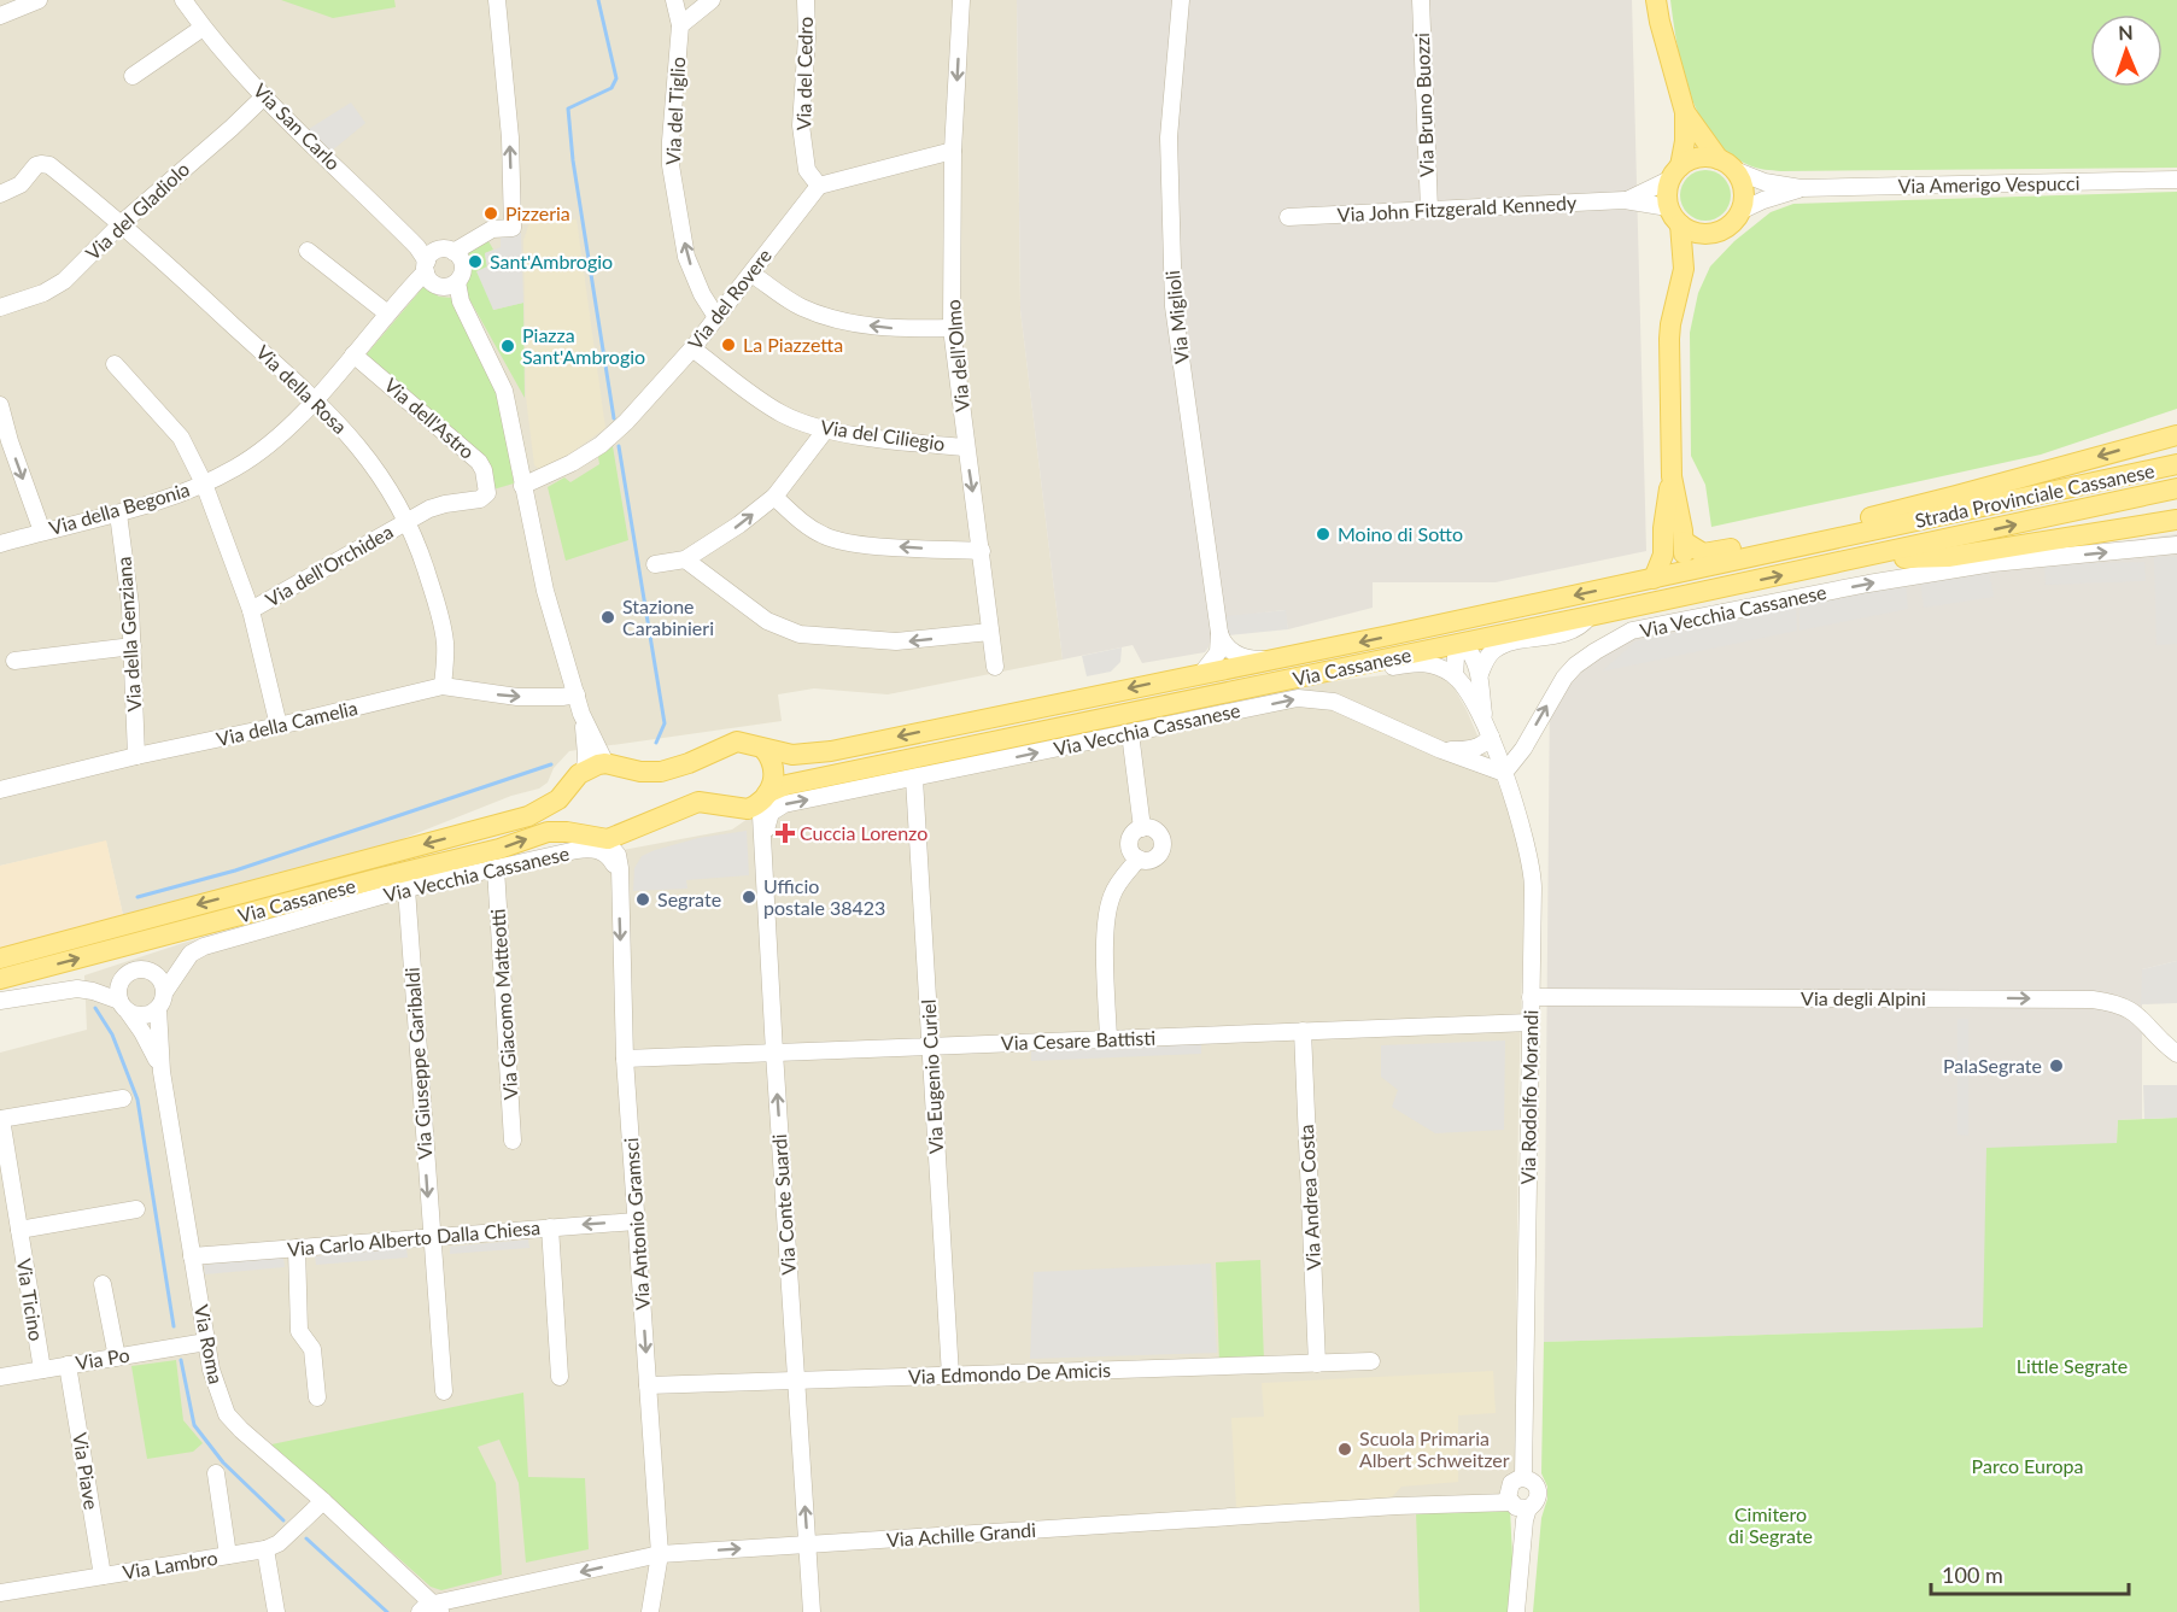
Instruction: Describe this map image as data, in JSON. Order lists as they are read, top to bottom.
{
  "streets": {
    "main road": ["Strada Provinciale Cassanese", "Via Cassanese"],
    "street": [
      "Via del Cedro",
      "Via Bruno Buozzi",
      "Via del Tiglio",
      "Via San Carlo",
      "Via Amerigo Vespucci",
      "Via John Fitzgerald Kennedy",
      "Via del Gladiolo",
      "Via del Rovere",
      "Via Miglioli",
      "Via dell'Olmo",
      "Via della Rosa",
      "Via dell'Astro",
      "Via del Ciliegio",
      "Via della Begonia",
      "Via dell'Orchidea",
      "Via Vecchia Cassanese",
      "Via della Genziana",
      "Via della Camelia",
      "Via degli Alpini",
      "Via Giacomo Matteotti",
      "Via Cesare Battisti",
      "Via Giuseppe Garibaldi",
      "Via Eugenio Curiel",
      "Via Rodolfo Morandi",
      "Via Andrea Costa",
      "Via Conte Suardi",
      "Via Antonio Gramsci",
      "Via Carlo Alberto Dalla Chiesa",
      "Via Ticino",
      "Via Roma",
      "Via Po",
      "Via Edmondo De Amicis",
      "Via Piave",
      "Via Achille Grandi",
      "Via Lambro"
    ]
  },
  "crossings": [
    ["Via del Cedro", "Via del Rovere"],
    ["Via Bruno Buozzi", "Via John Fitzgerald Kennedy"],
    ["Via del Tiglio", "Via del Rovere"],
    ["Via San Carlo", "Via del Gladiolo"],
    ["Via San Carlo", "Via del Rovere"],
    ["Via San Carlo", "Via della Begonia"],
    ["Via San Carlo", "Via della Camelia"],
    ["Via Amerigo Vespucci", "Via John Fitzgerald Kennedy"],
    ["Via del Gladiolo", "Via della Rosa"],
    ["Via del Rovere", "Via del Ciliegio"],
    ["Via dell'Olmo", "Via del Ciliegio"],
    ["Via della Rosa", "Via dell'Astro"],
    ["Via della Rosa", "Via della Begonia"],
    ["Via della Rosa", "Via dell'Orchidea"],
    ["Via della Rosa", "Via della Camelia"],
    ["Via dell'Astro", "Via della Begonia"],
    ["Via dell'Astro", "Via dell'Orchidea"],
    ["Strada Provinciale Cassanese", "Via Cassanese"],
    ["Via della Begonia", "Via della Genziana"],
    ["Via Vecchia Cassanese", "Via Giacomo Matteotti"],
    ["Via Vecchia Cassanese", "Via Giuseppe Garibaldi"],
    ["Via Vecchia Cassanese", "Via Eugenio Curiel"],
    ["Via Vecchia Cassanese", "Via Rodolfo Morandi"],
    ["Via Vecchia Cassanese", "Via Conte Suardi"],
    ["Via Vecchia Cassanese", "Via Antonio Gramsci"],
    ["Via Vecchia Cassanese", "Via Roma"],
    ["Via della Genziana", "Via della Camelia"],
    ["Via Cassanese", "Via Rodolfo Morandi"],
    ["Via Cassanese", "Via Conte Suardi"],
    ["Via Cassanese", "Via Antonio Gramsci"],
    ["Via degli Alpini", "Via Rodolfo Morandi"],
    ["Via Cesare Battisti", "Via Eugenio Curiel"],
    ["Via Cesare Battisti", "Via Rodolfo Morandi"],
    ["Via Cesare Battisti", "Via Andrea Costa"],
    ["Via Cesare Battisti", "Via Conte Suardi"],
    ["Via Cesare Battisti", "Via Antonio Gramsci"],
    ["Via Giuseppe Garibaldi", "Via Carlo Alberto Dalla Chiesa"],
    ["Via Eugenio Curiel", "Via Edmondo De Amicis"],
    ["Via Rodolfo Morandi", "Via Achille Grandi"],
    ["Via Andrea Costa", "Via Edmondo De Amicis"],
    ["Via Conte Suardi", "Via Edmondo De Amicis"],
    ["Via Conte Suardi", "Via Achille Grandi"],
    ["Via Antonio Gramsci", "Via Carlo Alberto Dalla Chiesa"],
    ["Via Antonio Gramsci", "Via Edmondo De Amicis"],
    ["Via Antonio Gramsci", "Via Achille Grandi"],
    ["Via Carlo Alberto Dalla Chiesa", "Via Roma"],
    ["Via Ticino", "Via Po"],
    ["Via Roma", "Via Po"],
    ["Via Roma", "Via Achille Grandi"],
    ["Via Roma", "Via Lambro"],
    ["Via Po", "Via Piave"],
    ["Via Piave", "Via Lambro"]
  ],
  "one_way": [
    "Via del Tiglio",
    "Via dell'Olmo",
    "Via Vecchia Cassanese",
    "Via degli Alpini",
    "Via Giuseppe Garibaldi",
    "Via Conte Suardi"
  ],
  "parks": ["Little Segrate", "Parco Europa", "Cimitero di Segrate"],
  "places": {
    "other": [
      "Pizzeria",
      "Sant'Ambrogio",
      "La Piazzetta",
      "Piazza Sant'Ambrogio",
      "Moino di Sotto",
      "Stazione Carabinieri",
      "Ufficio postale 38423",
      "Segrate",
      "PalaSegrate",
      "Scuola Primaria Albert Schweitzer"
    ],
    "health": ["Cuccia Lorenzo"]
  },
  "scale_bar": "100 m",
  "north": "top"
}
